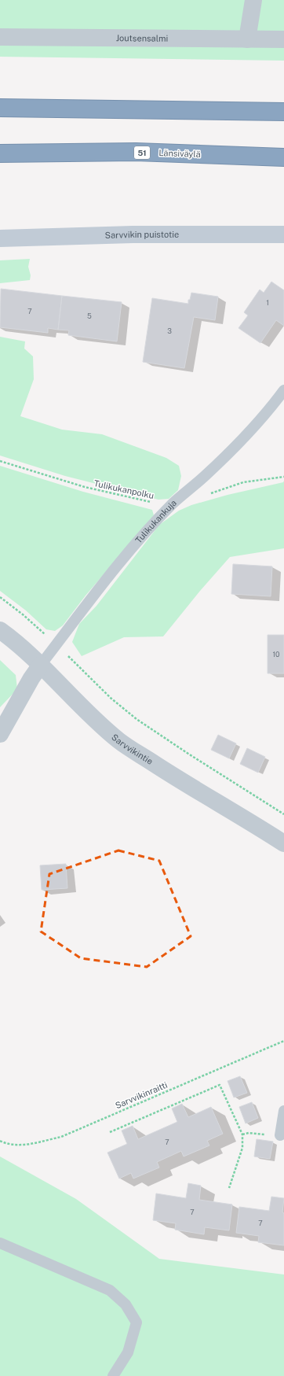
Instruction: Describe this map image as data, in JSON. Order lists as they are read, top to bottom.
{
  "streets": {
    "highway": ["51", "Länsiväylä"],
    "main road": ["Sarvvikin puistotie"],
    "street": ["Joutsensalmi", "Sarvvikintie"],
    "lane": ["Tulikukankuja"],
    "path": ["Tulikukanpolku", "Sarvvikinraitti"]
  },
  "crossings": [
    ["Tulikukanpolku", "Tulikukankuja"],
    ["Tulikukankuja", "Sarvvikintie"]
  ],
  "house_numbers": [
    "1",
    "7",
    "5",
    "3",
    "10",
    "7",
    "7",
    "7"
  ]
}
